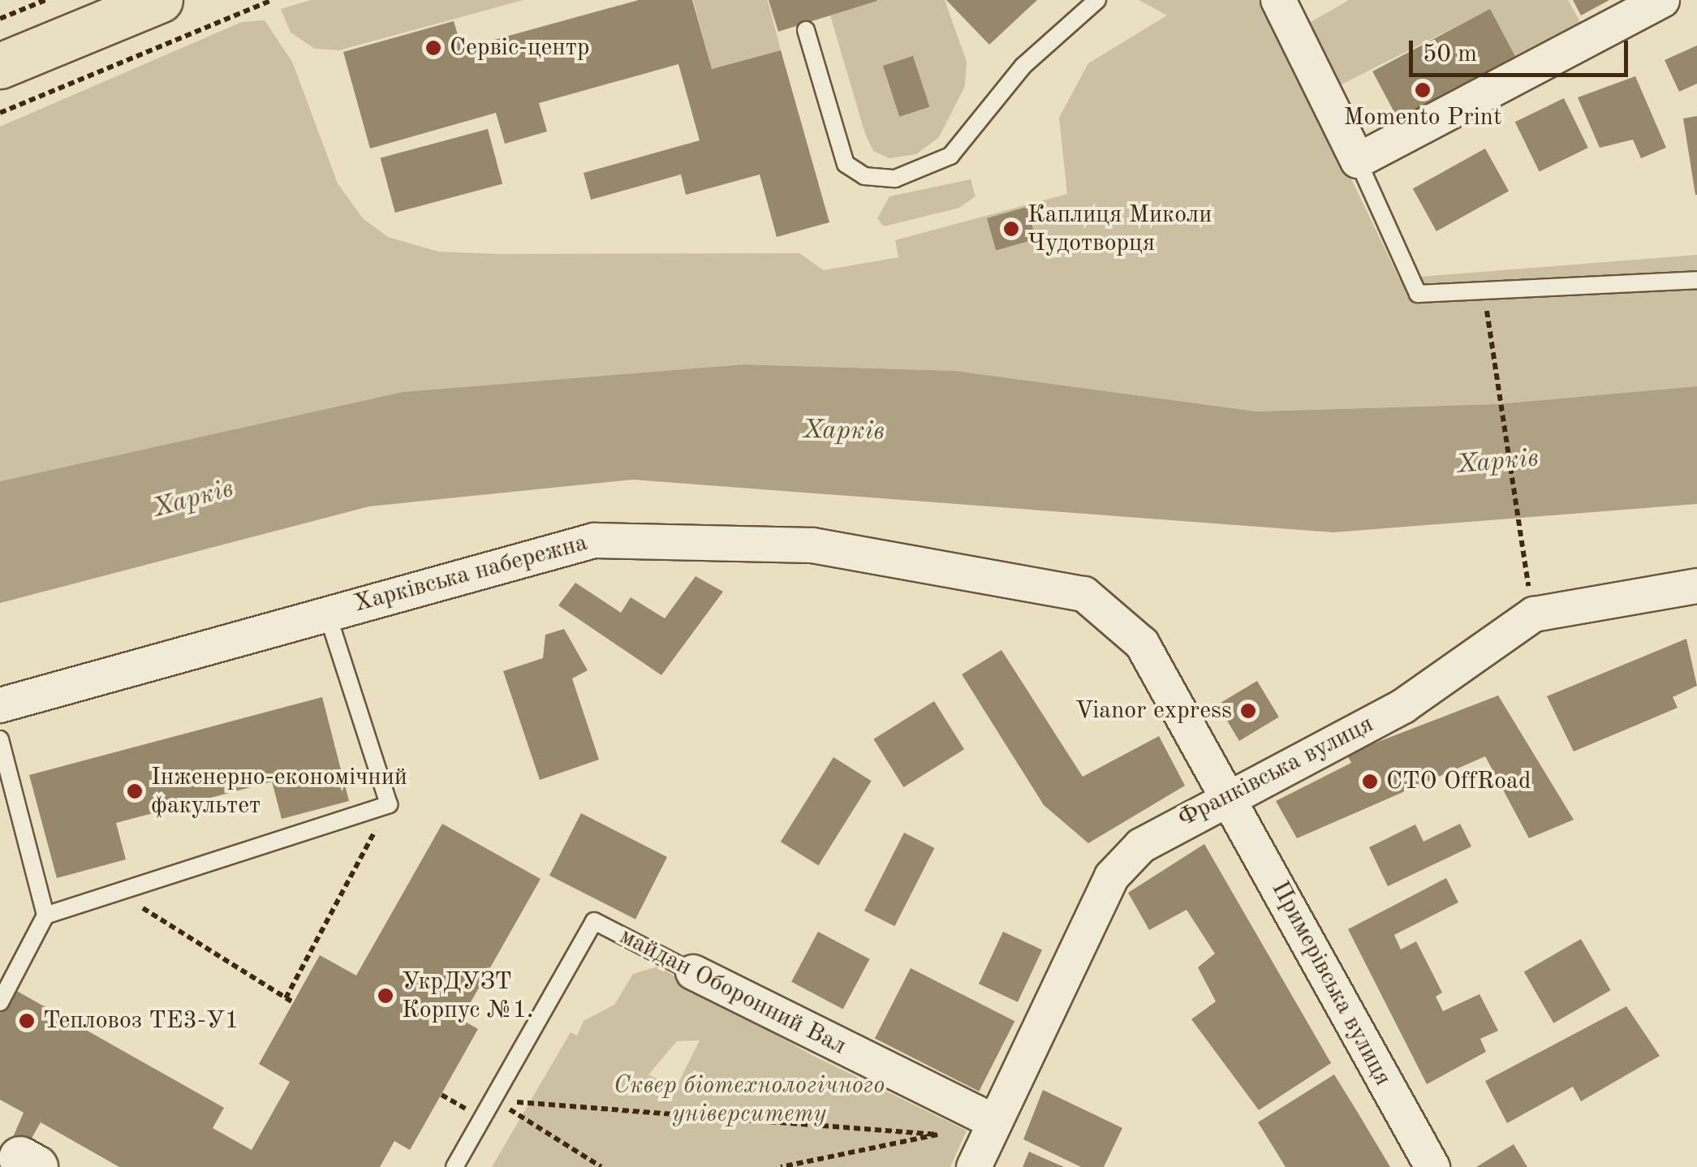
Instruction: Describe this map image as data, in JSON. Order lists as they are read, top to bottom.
{
  "streets": {
    "street": [
      "Харківська набережна",
      "Франківська вулиця",
      "Примерівська вулиця",
      "майдан Оборонний Вал"
    ]
  },
  "crossings": [
    ["Харківська набережна", "Франківська вулиця"],
    ["Харківська набережна", "Примерівська вулиця"],
    ["Франківська вулиця", "Примерівська вулиця"],
    ["Франківська вулиця", "майдан Оборонний Вал"]
  ],
  "water": ["Харків"],
  "parks": ["Сквер біотехнологічного університету"],
  "places": [
    "Сервіс-центр",
    "Momento Print",
    "Каплиця Миколи Чудотворця",
    "Vianor express",
    "СТО OffRoad",
    "Інженерно-економічний факультет",
    "УкрДУЗТ Корпус №1.",
    "Тепловоз ТЕ3-У1"
  ],
  "scale_bar": "50 m"
}
